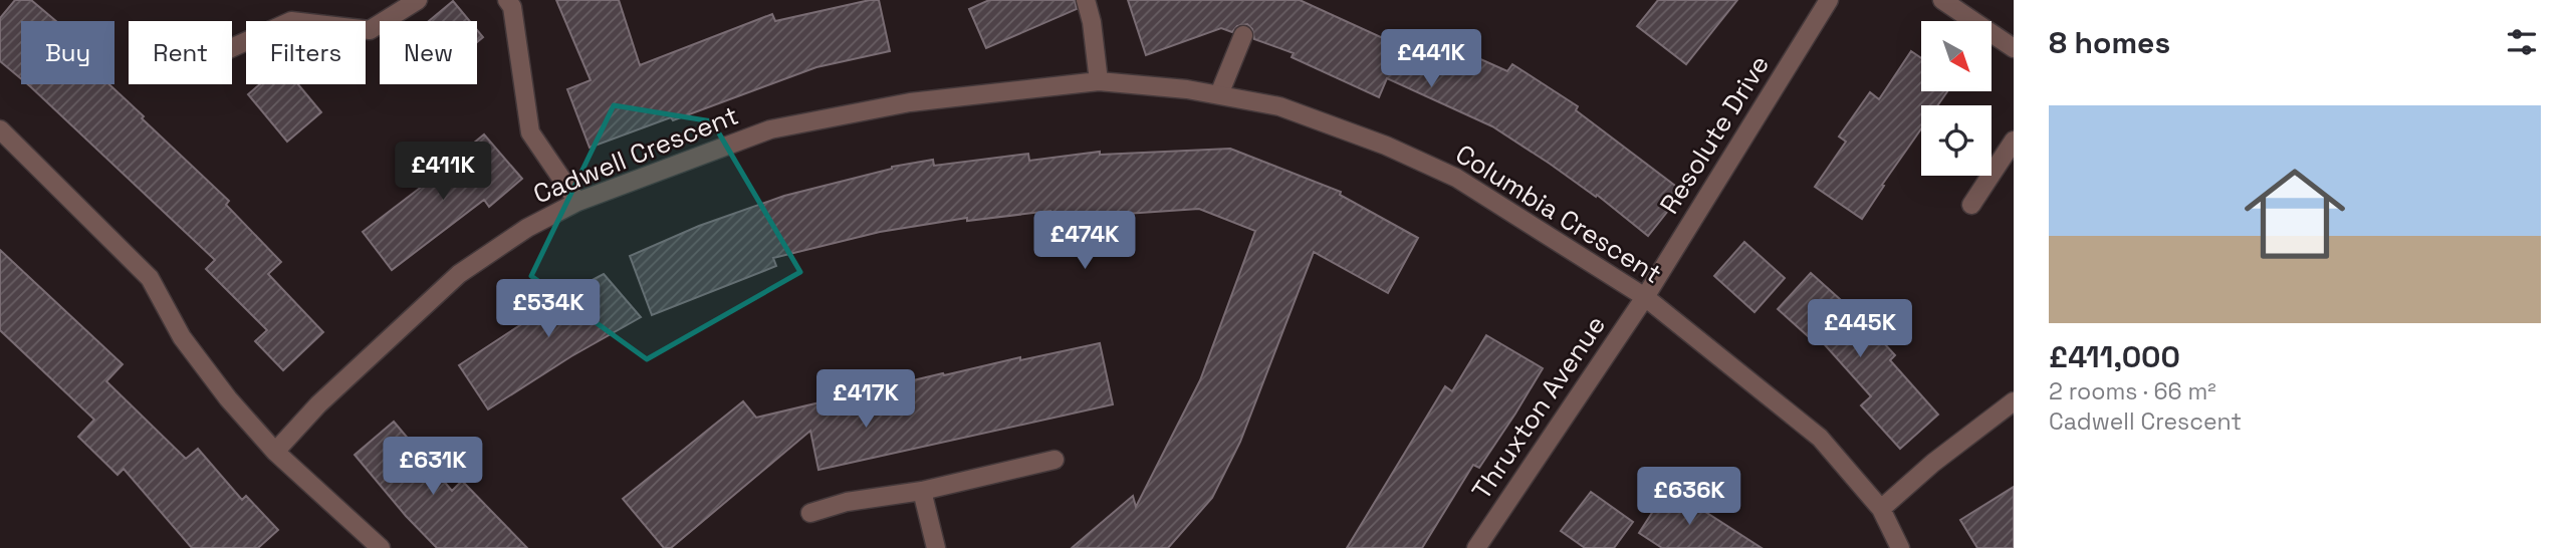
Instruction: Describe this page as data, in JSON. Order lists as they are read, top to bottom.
{
  "streets": {
    "street": [
      "Resolute Drive",
      "Cadwell Crescent",
      "Columbia Crescent",
      "Thruxton Avenue"
    ]
  },
  "crossings": [
    ["Resolute Drive", "Columbia Crescent"],
    ["Resolute Drive", "Thruxton Avenue"],
    ["Cadwell Crescent", "Columbia Crescent"],
    ["Columbia Crescent", "Thruxton Avenue"]
  ],
  "north": "bottom right",
  "page": {
    "heading": "8 homes",
    "chip": [
      "Buy",
      "Rent",
      "Filters",
      "New"
    ],
    "price": [
      "£441K",
      "£411K",
      "£474K",
      "£534K",
      "£445K",
      "£417K",
      "£631K",
      "£636K"
    ],
    "list": [
      {
        "name": "£411,000",
        "note": "2 rooms · 66 m² · Cadwell Crescent"
      }
    ]
  }
}
